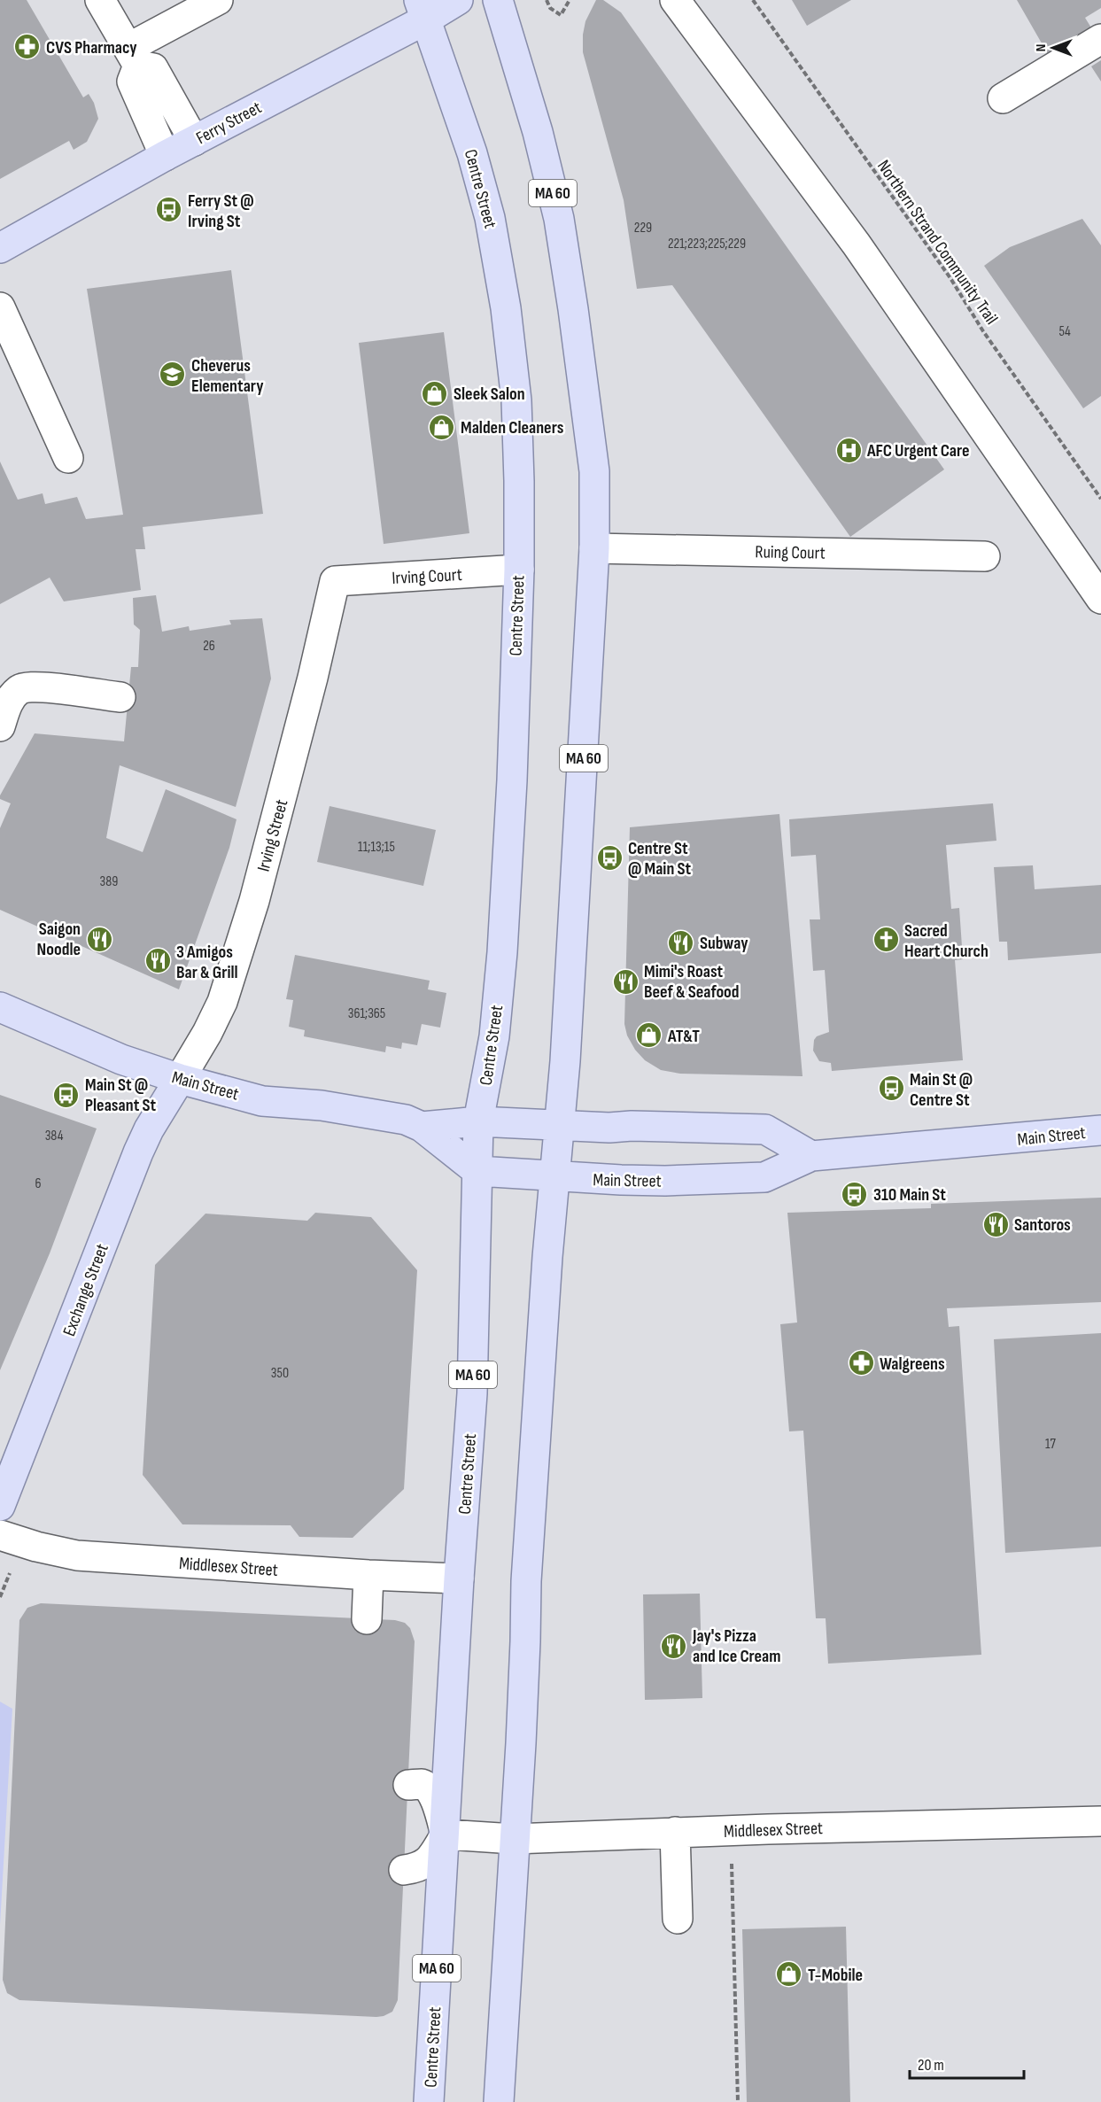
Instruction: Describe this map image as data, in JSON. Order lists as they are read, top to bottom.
{
  "streets": {
    "main road": [
      "Ferry Street",
      "Centre Street",
      "MA 60",
      "Main Street",
      "Exchange Street"
    ],
    "street": [
      "Ruing Court",
      "Irving Court",
      "Irving Street",
      "Middlesex Street"
    ],
    "path": ["Northern Strand Community Trail"]
  },
  "crossings": [
    ["Ferry Street", "Centre Street"],
    ["Centre Street", "Irving Court"],
    ["Centre Street", "Main Street"],
    ["Centre Street", "Middlesex Street"],
    ["MA 60", "Ruing Court"],
    ["MA 60", "Main Street"],
    ["MA 60", "Middlesex Street"],
    ["Irving Court", "Irving Street"],
    ["Irving Street", "Main Street"],
    ["Irving Street", "Exchange Street"],
    ["Main Street", "Exchange Street"]
  ],
  "places": {
    "pharmacy": ["CVS Pharmacy", "Walgreens"],
    "bus stop": [
      "Ferry St @ Irving St",
      "Centre St @ Main St",
      "Main St @ Centre St",
      "Main St @ Pleasant St",
      "310 Main St"
    ],
    "school or university": ["Cheverus Elementary"],
    "shop": [
      "Sleek Salon",
      "Malden Cleaners",
      "AT&T",
      "T-Mobile"
    ],
    "hospital": ["AFC Urgent Care"],
    "restaurant": [
      "Saigon Noodle",
      "Subway",
      "3 Amigos Bar & Grill",
      "Mimi's Roast Beef & Seafood",
      "Santoros",
      "Jay's Pizza and Ice Cream"
    ],
    "church": ["Sacred Heart Church"]
  },
  "house_numbers": [
    "229",
    "221;223;225;229",
    "54",
    "26",
    "11;13;15",
    "389",
    "361;365",
    "384",
    "6",
    "350",
    "17"
  ],
  "scale_bar": "20 m",
  "north": "left"
}
